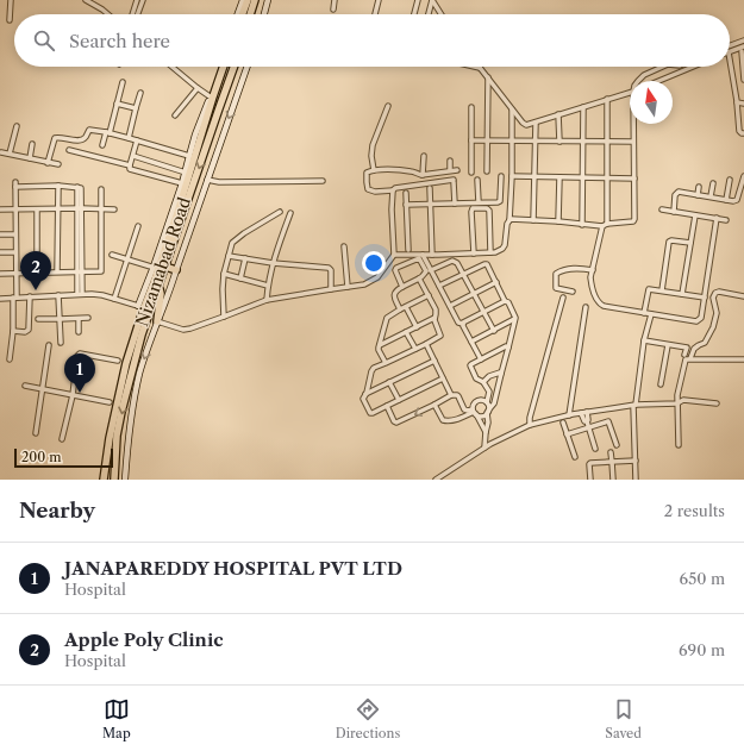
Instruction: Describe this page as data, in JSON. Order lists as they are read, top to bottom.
{
  "streets": {
    "highway": ["Nizamabad Road"]
  },
  "scale_bar": "200 m",
  "north": "top",
  "page": {
    "search": "Search here",
    "pins": ["2", "1"],
    "scale": "200 m",
    "heading": ["Nearby", "2 results"],
    "list": [
      {
        "mark": "1",
        "name": "JANAPAREDDY HOSPITAL PVT LTD",
        "note": "Hospital",
        "value": "650 m"
      },
      {
        "mark": "2",
        "name": "Apple Poly Clinic",
        "note": "Hospital",
        "value": "690 m"
      }
    ],
    "nav": ["Map", "Directions", "Saved"]
  }
}
